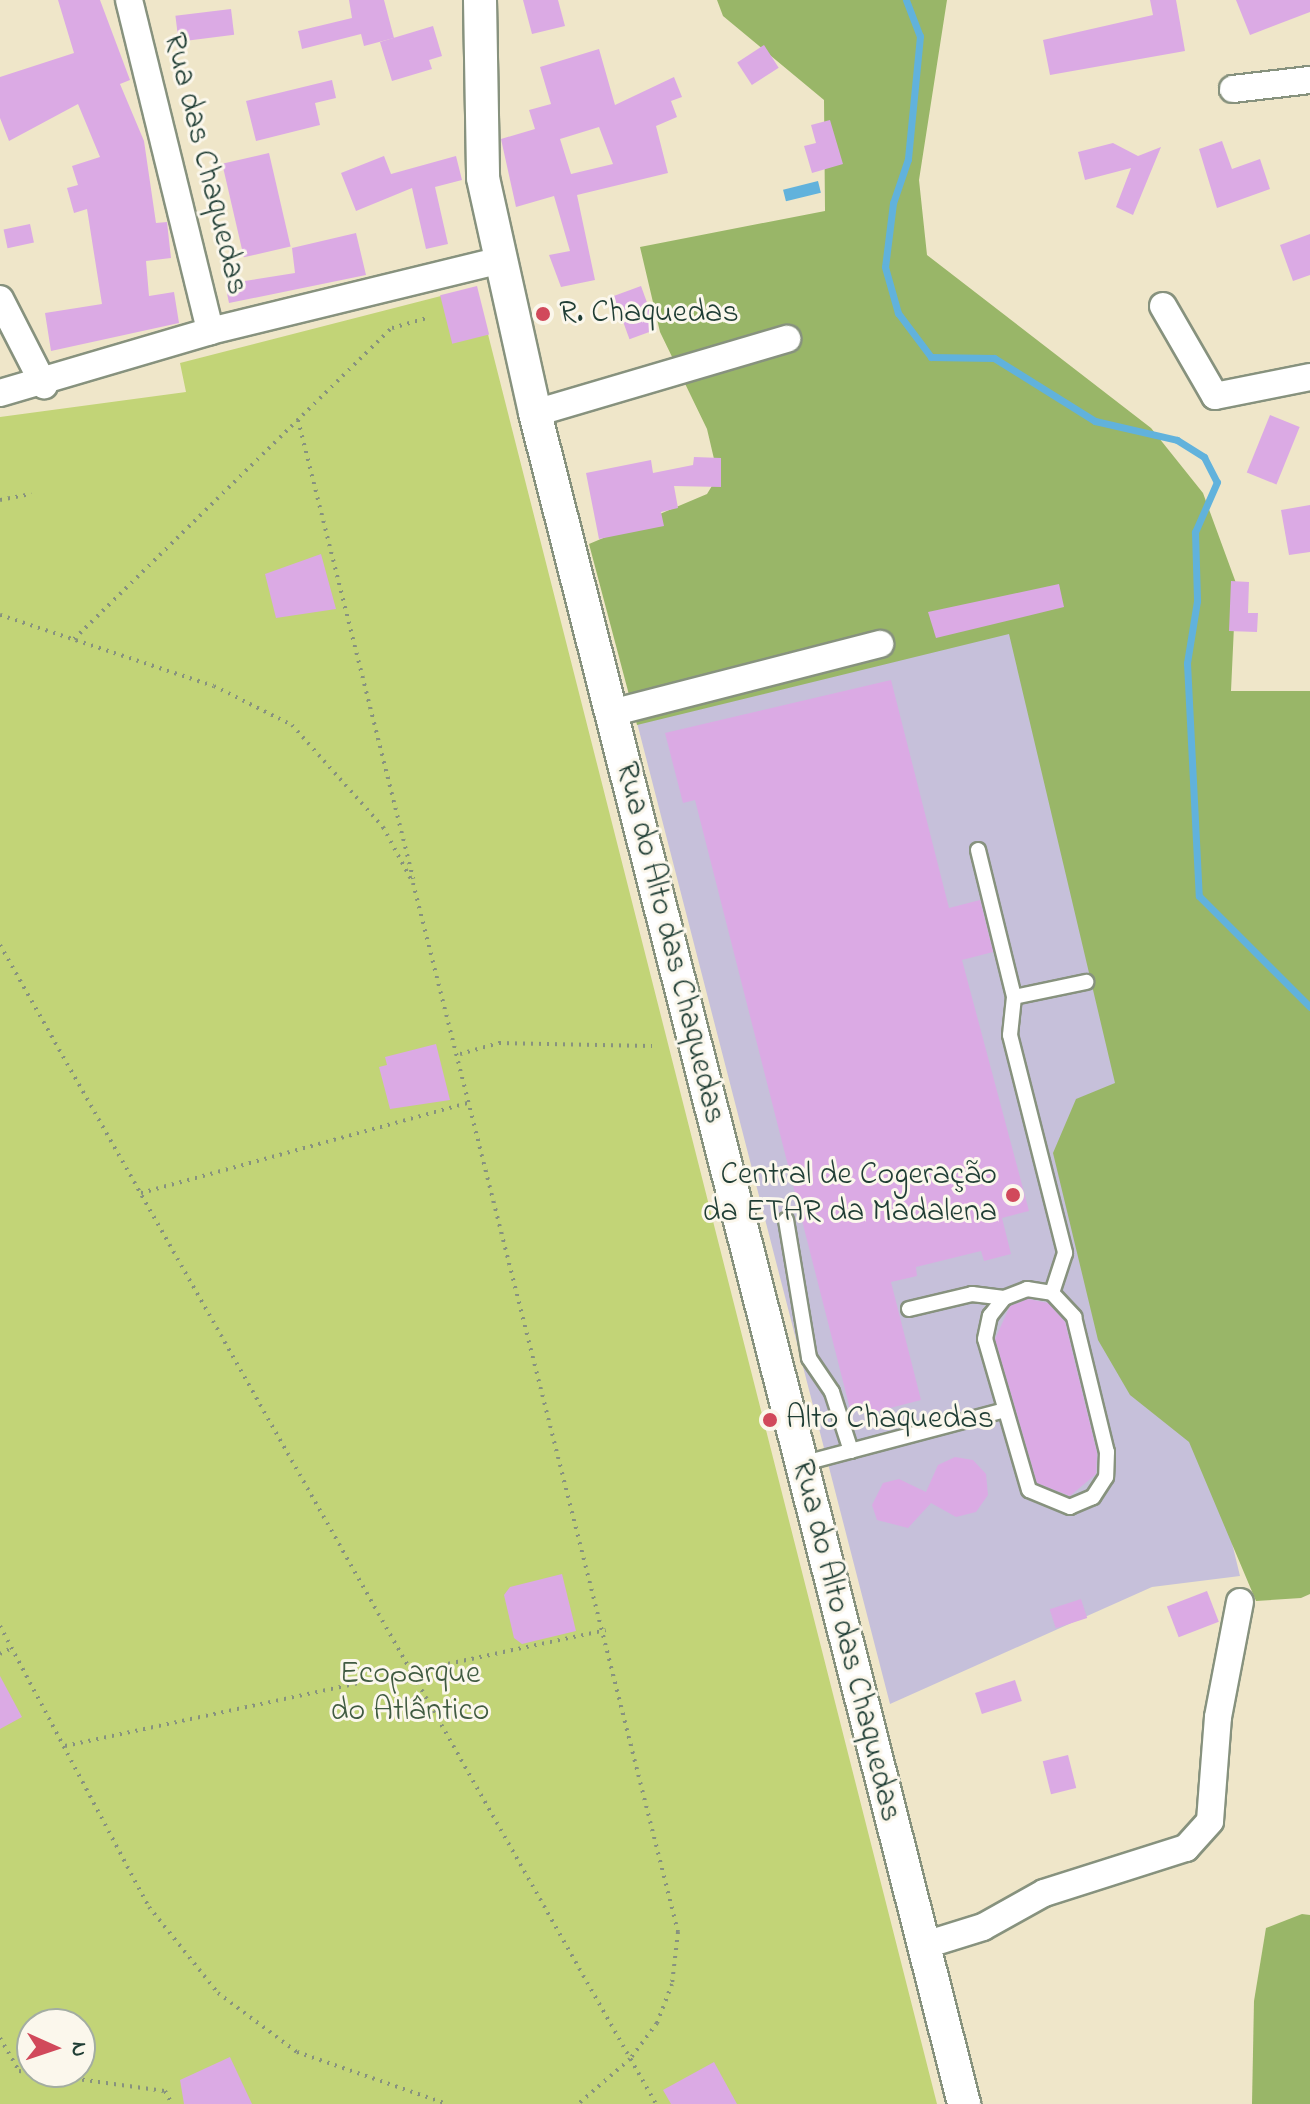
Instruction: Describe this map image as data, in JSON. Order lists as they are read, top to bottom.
{
  "streets": {
    "street": ["Rua das Chaquedas", "Rua do Alto das Chaquedas"]
  },
  "crossings": [
    ["Rua das Chaquedas", "Rua do Alto das Chaquedas"]
  ],
  "parks": ["Ecoparque do Atlântico"],
  "places": ["R. Chaquedas", "Central de Cogeração da ETAR da Madalena", "Alto Chaquedas"],
  "north": "right"
}
